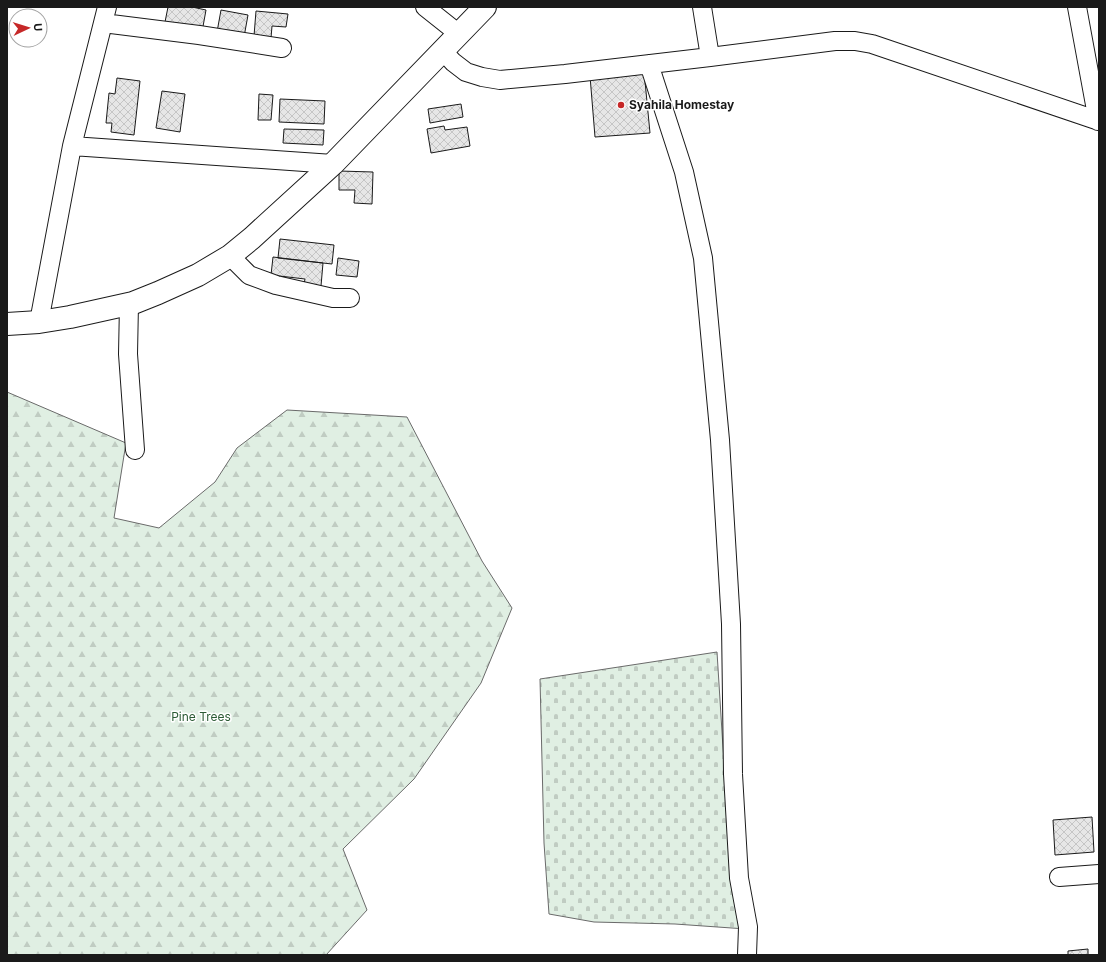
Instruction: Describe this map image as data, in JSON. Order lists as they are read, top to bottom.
{
  "parks": ["Pine Trees"],
  "places": ["Syahila Homestay"],
  "north": "right"
}
